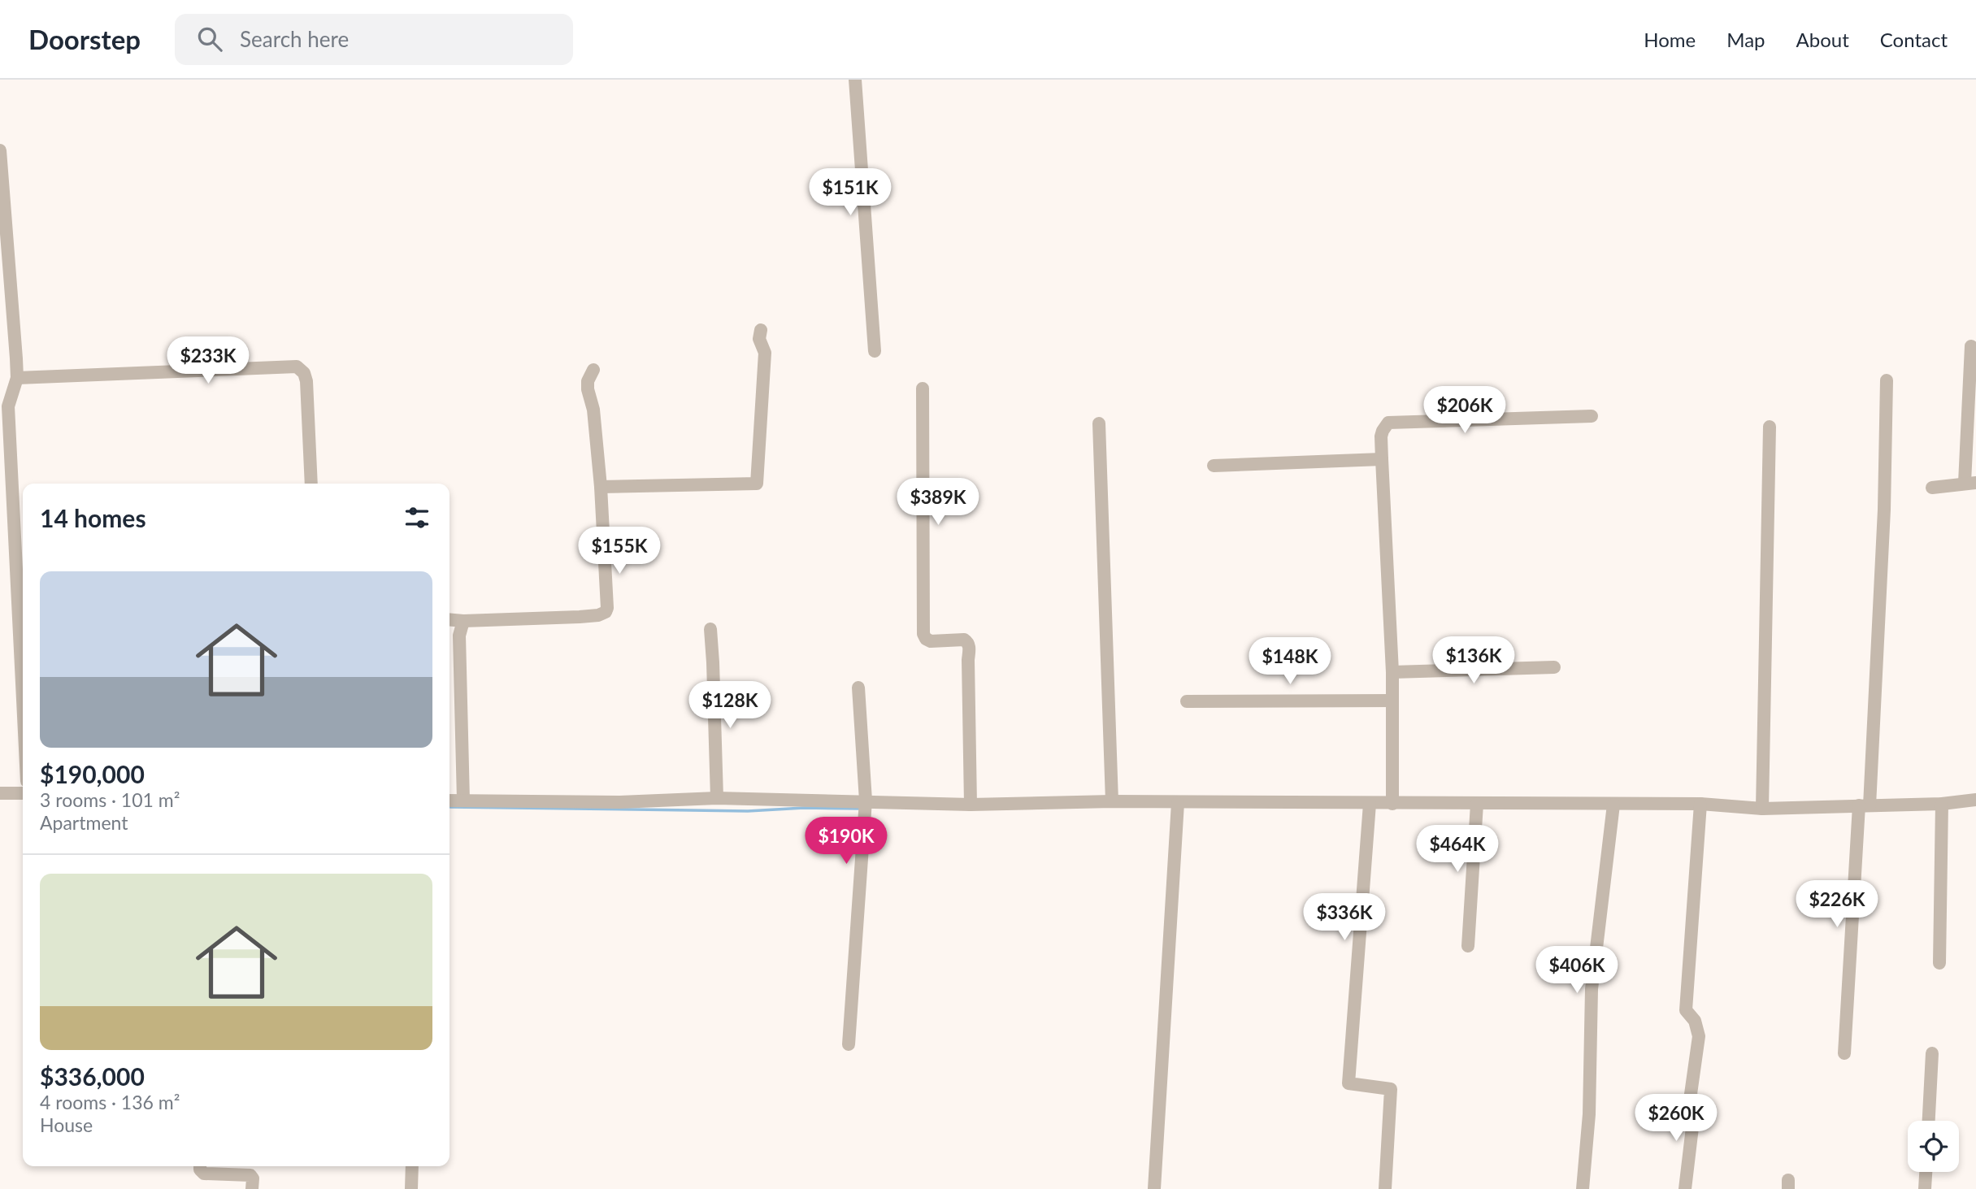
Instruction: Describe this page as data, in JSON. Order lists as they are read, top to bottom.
{
  "page": {
    "header": "Doorstep",
    "search": "Search here",
    "nav": [
      "Home",
      "Map",
      "About",
      "Contact"
    ],
    "price": [
      "$151K",
      "$233K",
      "$206K",
      "$389K",
      "$155K",
      "$136K",
      "$148K",
      "$128K",
      "$190K",
      "$464K",
      "$226K",
      "$336K",
      "$406K",
      "$260K"
    ],
    "heading": "14 homes",
    "list": [
      {
        "name": "$190,000",
        "note": "3 rooms · 101 m² · Apartment"
      },
      {
        "name": "$336,000",
        "note": "4 rooms · 136 m² · House"
      }
    ]
  }
}
